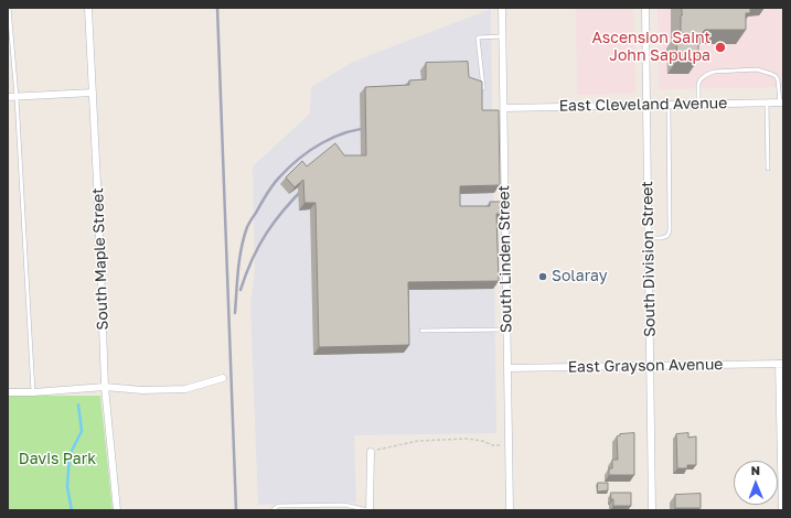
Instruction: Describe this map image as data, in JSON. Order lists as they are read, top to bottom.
{
  "streets": {
    "street": [
      "East Cleveland Avenue",
      "South Maple Street",
      "South Linden Street",
      "South Division Street",
      "East Grayson Avenue"
    ]
  },
  "crossings": [
    ["East Cleveland Avenue", "South Linden Street"],
    ["East Cleveland Avenue", "South Division Street"],
    ["South Linden Street", "East Grayson Avenue"],
    ["South Division Street", "East Grayson Avenue"]
  ],
  "parks": ["Davis Park"],
  "places": ["Ascension Saint John Sapulpa", "Solaray"],
  "north": "top"
}
